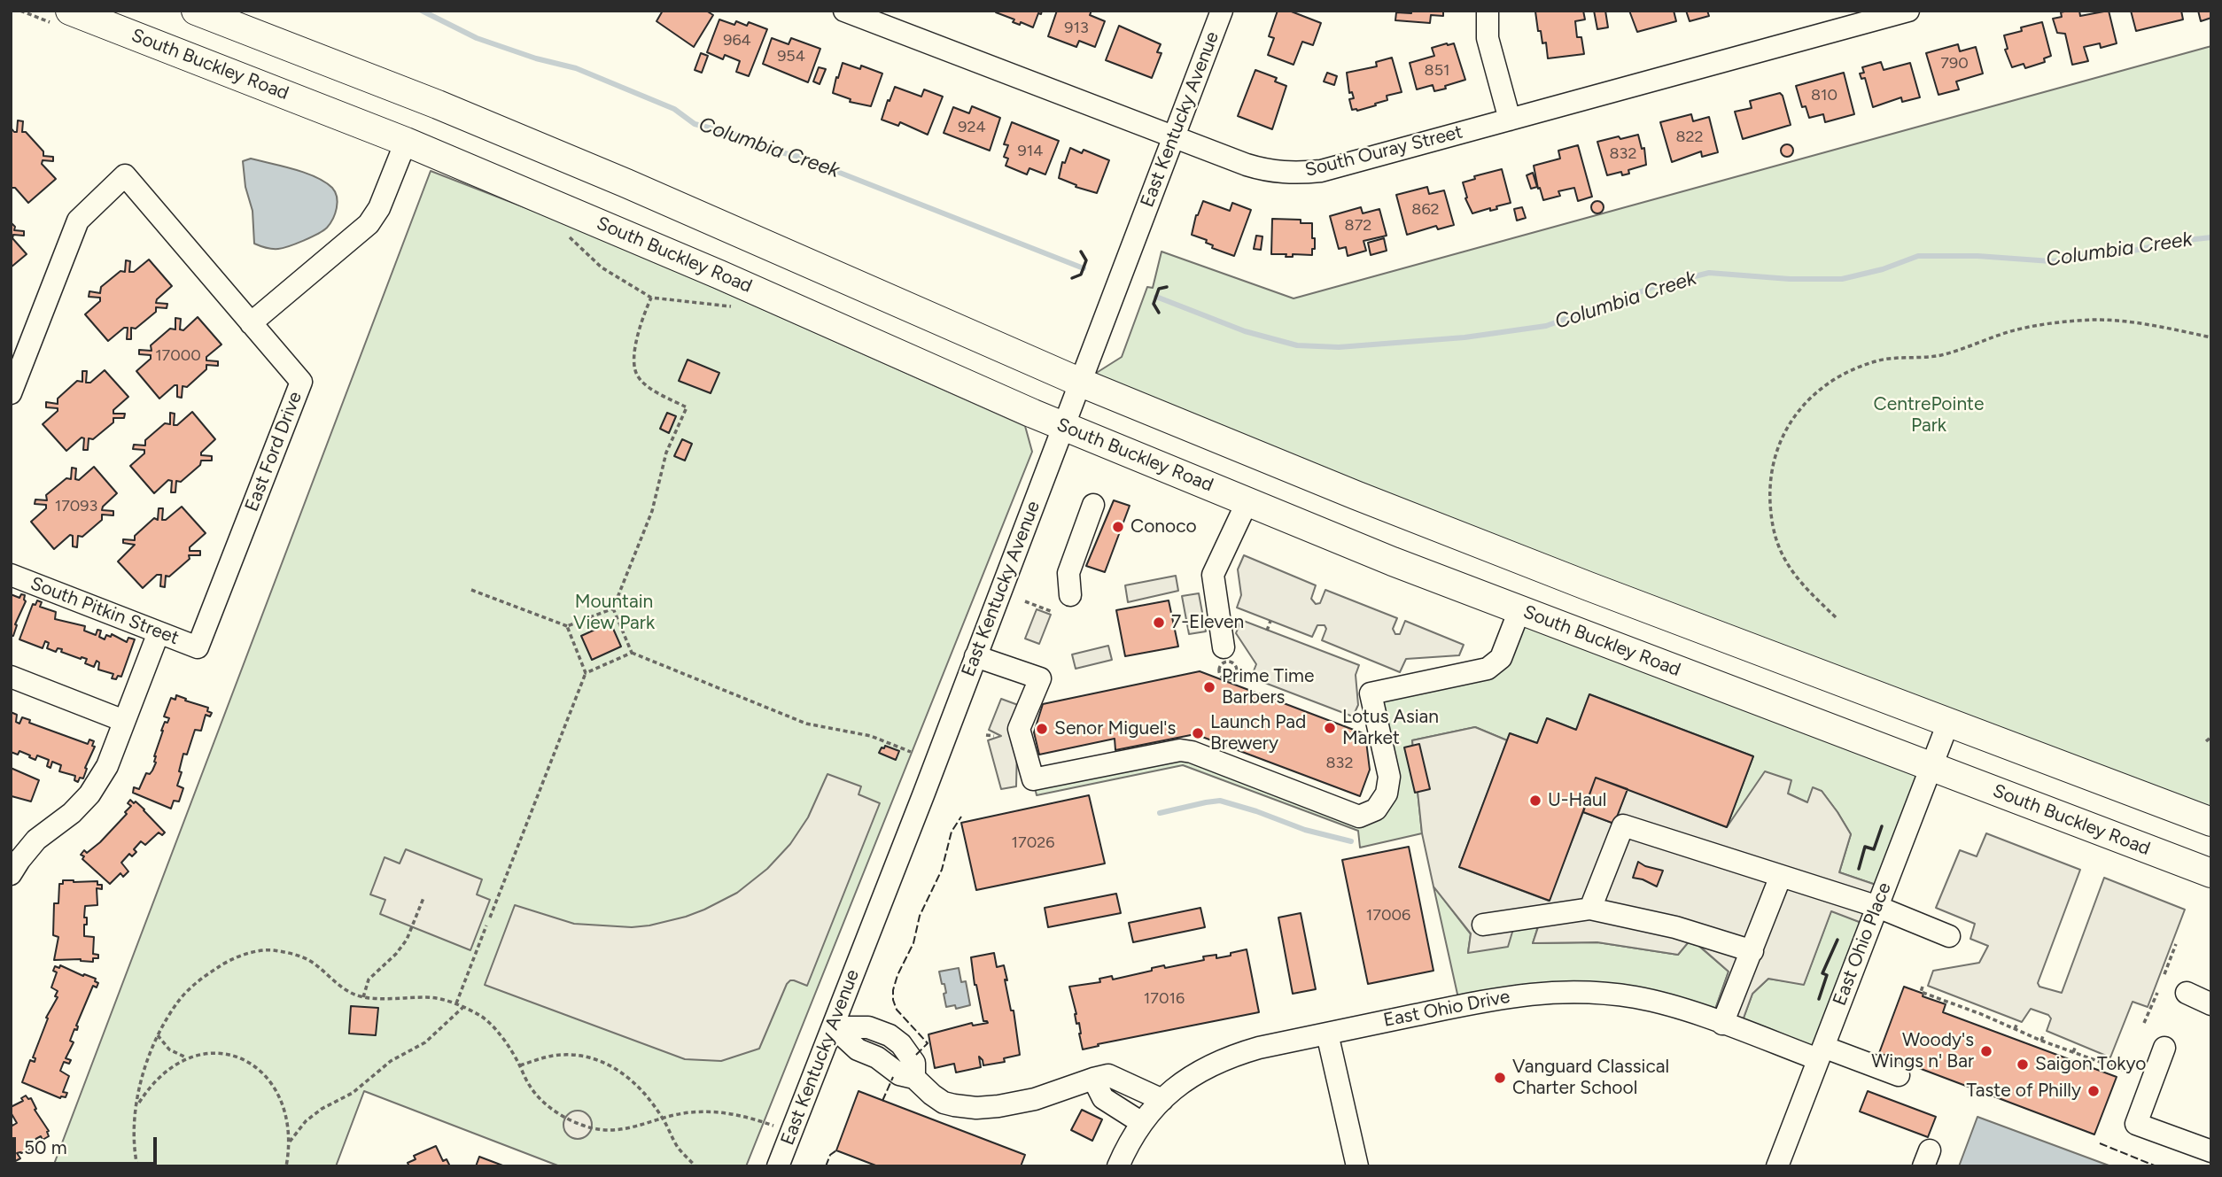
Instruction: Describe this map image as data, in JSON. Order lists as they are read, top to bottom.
{
  "streets": {
    "main road": ["South Buckley Road"],
    "street": [
      "East Kentucky Avenue",
      "South Ouray Street",
      "East Ford Drive",
      "South Pitkin Street",
      "East Ohio Place",
      "East Ohio Drive"
    ]
  },
  "crossings": [
    ["South Buckley Road", "East Kentucky Avenue"],
    ["South Buckley Road", "East Ohio Place"],
    ["East Kentucky Avenue", "South Ouray Street"],
    ["East Ford Drive", "South Pitkin Street"],
    ["East Ohio Place", "East Ohio Drive"]
  ],
  "water": ["Columbia Creek"],
  "parks": ["CentrePointe Park", "Mountain View Park"],
  "places": [
    "Conoco",
    "7-Eleven",
    "Prime Time Barbers",
    "Lotus Asian Market",
    "Senor Miguel's",
    "Launch Pad Brewery",
    "U-Haul",
    "Woody's Wings n' Bar",
    "Saigon Tokyo",
    "Vanguard Classical Charter School",
    "Taste of Philly"
  ],
  "house_numbers": [
    "913",
    "964",
    "954",
    "790",
    "851",
    "810",
    "924",
    "822",
    "914",
    "832",
    "862",
    "872",
    "17000",
    "17093",
    "832",
    "17026",
    "17006",
    "17016"
  ],
  "scale_bar": "50 m"
}
